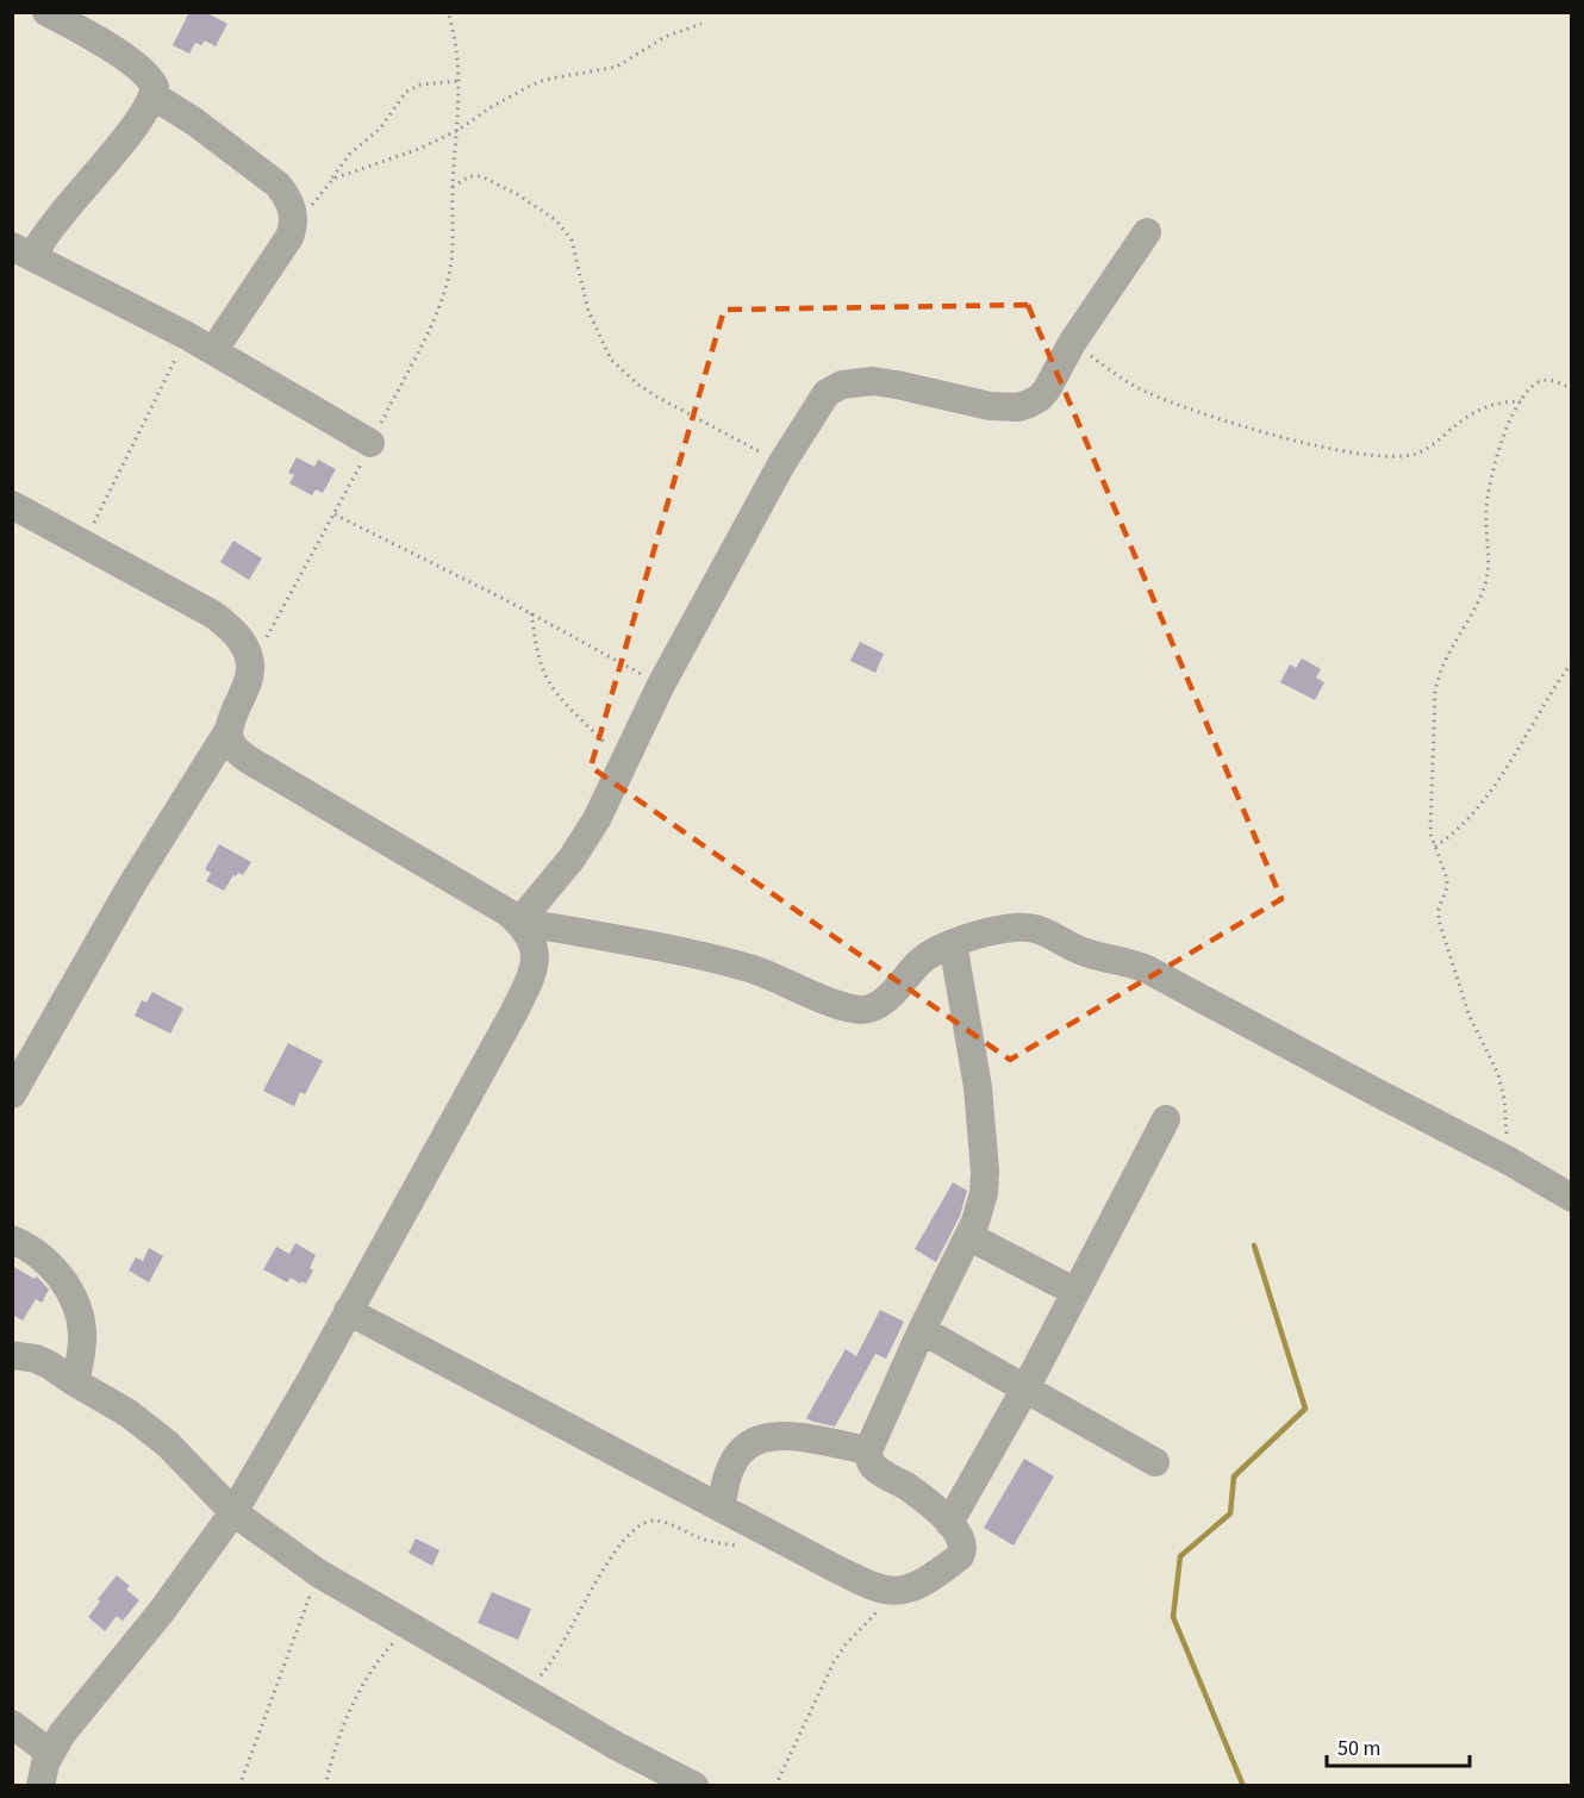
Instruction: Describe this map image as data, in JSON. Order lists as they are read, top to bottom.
{
  "scale_bar": "50 m"
}
